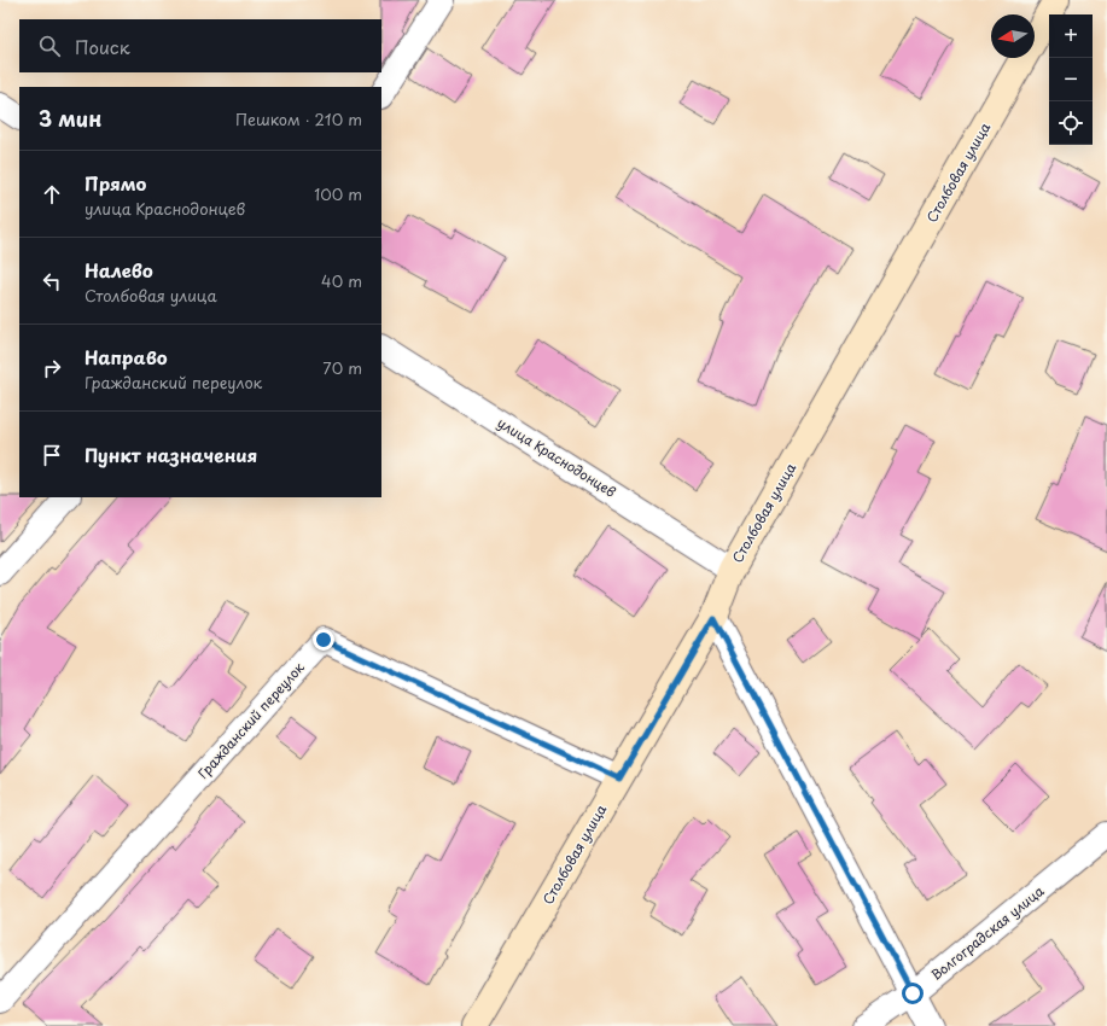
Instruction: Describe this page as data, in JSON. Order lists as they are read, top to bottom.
{
  "streets": {
    "street": [
      "Столбовая улица",
      "улица Краснодонцев",
      "Гражданский переулок",
      "Волгоградская улица"
    ]
  },
  "crossings": [
    ["Столбовая улица", "улица Краснодонцев"],
    ["Столбовая улица", "Гражданский переулок"]
  ],
  "north": "left",
  "page": {
    "map_buttons": ["+", "−"],
    "search": "Поиск",
    "heading": ["3 мин", "Пешком · 210 m"],
    "list": [
      ["Прямо", "улица Краснодонцев", "100 m"],
      ["Налево", "Столбовая улица", "40 m"],
      ["Направо", "Гражданский переулок", "70 m"],
      "Пункт назначения"
    ]
  }
}
